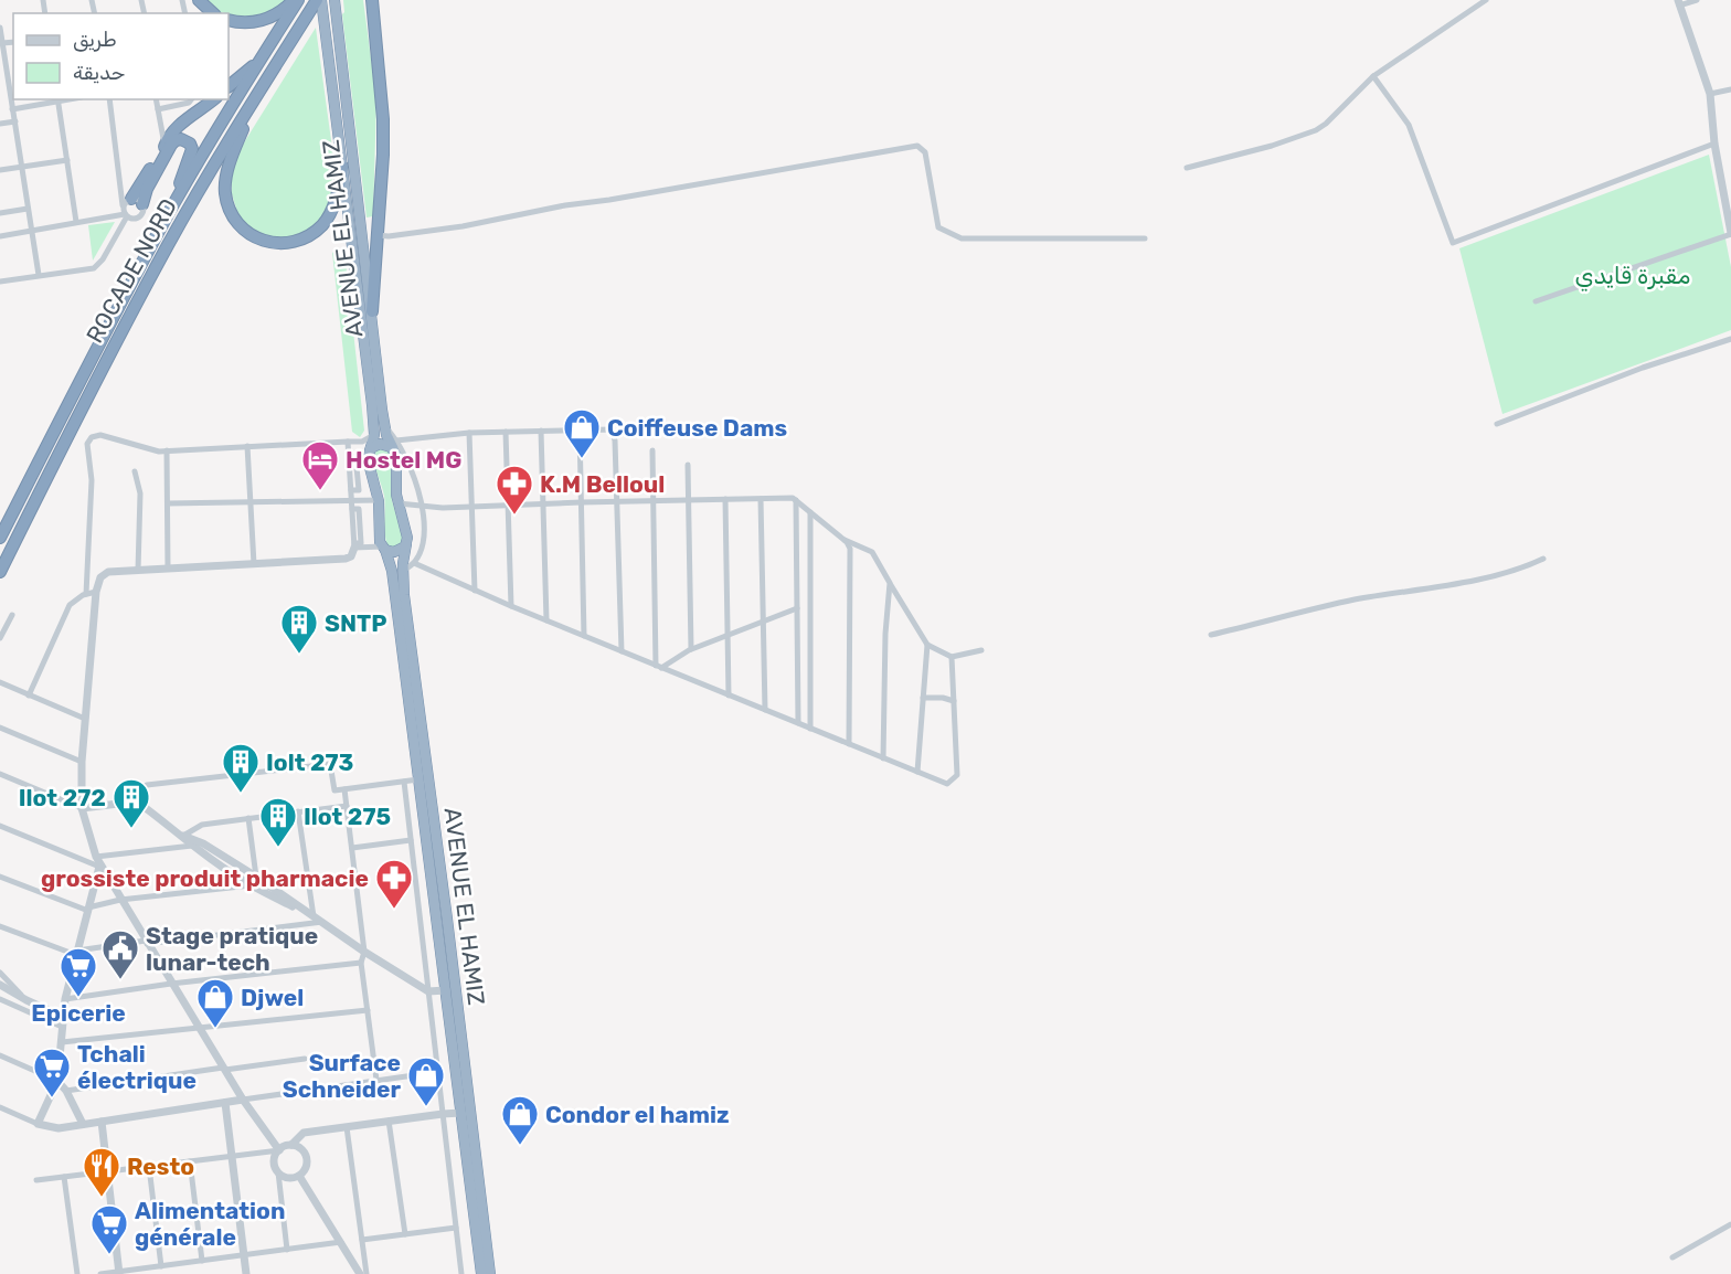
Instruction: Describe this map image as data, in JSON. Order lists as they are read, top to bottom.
{
  "streets": {
    "highway": ["AVENUE EL HAMIZ", "ROCADE NORD"]
  },
  "parks": ["مقبرة قايدي"],
  "places": {
    "shop": [
      "Coiffeuse Dams",
      "Djwel",
      "Surface Schneider",
      "Condor el hamiz"
    ],
    "hotel": ["Hostel MG"],
    "pharmacy": ["K.M Belloul", "grossiste produit pharmacie"],
    "building": [
      "SNTP",
      "Iolt 273",
      "Ilot 272",
      "Ilot 275"
    ],
    "public building": ["Stage pratique lunar-tech"],
    "supermarket": ["Epicerie", "Tchali électrique", "Alimentation générale"],
    "restaurant": ["Resto"]
  },
  "legend": ["طريق", "حديقة"]
}
